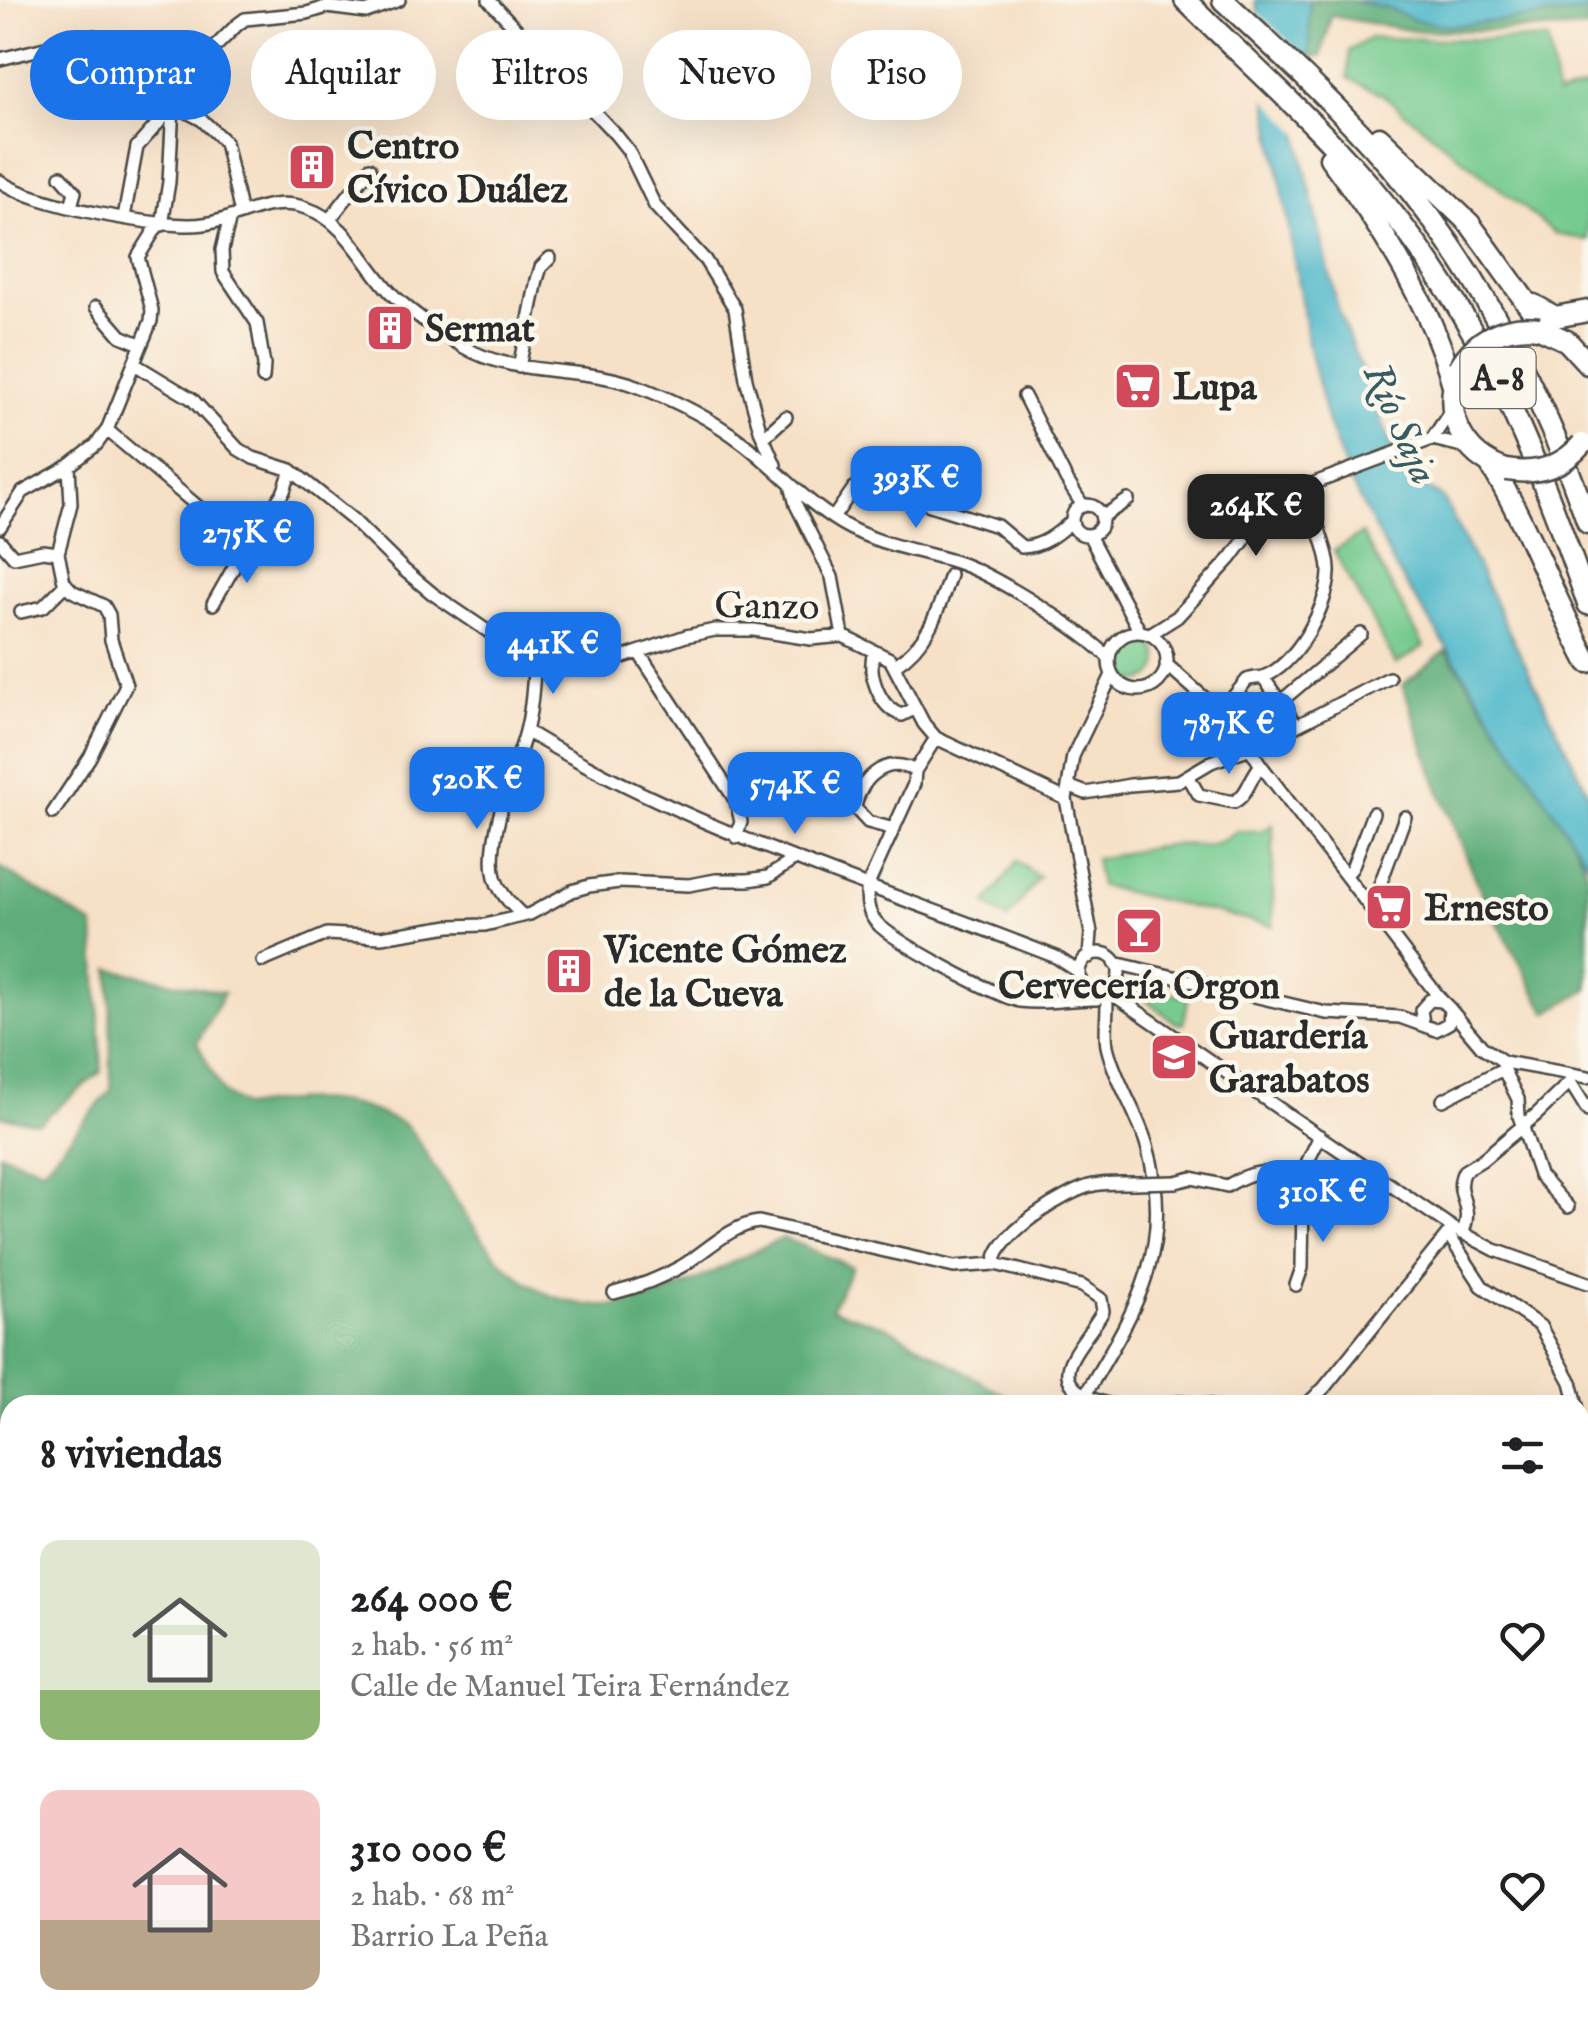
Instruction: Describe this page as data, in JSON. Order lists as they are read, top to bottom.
{
  "streets": {
    "highway": ["A-8"],
    "street": ["Ganzo"]
  },
  "water": ["Río Saja"],
  "places": {
    "building": ["Centro Cívico Duález", "Sermat", "Vicente Gómez de la Cueva"],
    "supermarket": ["Lupa", "Ernesto"],
    "bar": ["Cervecería Orgon"],
    "school or university": ["Guardería Garabatos"]
  },
  "page": {
    "chip": [
      "Comprar",
      "Alquilar",
      "Filtros",
      "Nuevo",
      "Piso"
    ],
    "price": [
      "393K €",
      "264K €",
      "275K €",
      "441K €",
      "787K €",
      "520K €",
      "574K €",
      "310K €"
    ],
    "heading": "8 viviendas",
    "list": [
      {
        "name": "264 000 €",
        "note": "2 hab. · 56 m² · Calle de Manuel Teira Fernández"
      },
      {
        "name": "310 000 €",
        "note": "2 hab. · 68 m² · Barrio La Peña"
      }
    ]
  }
}
